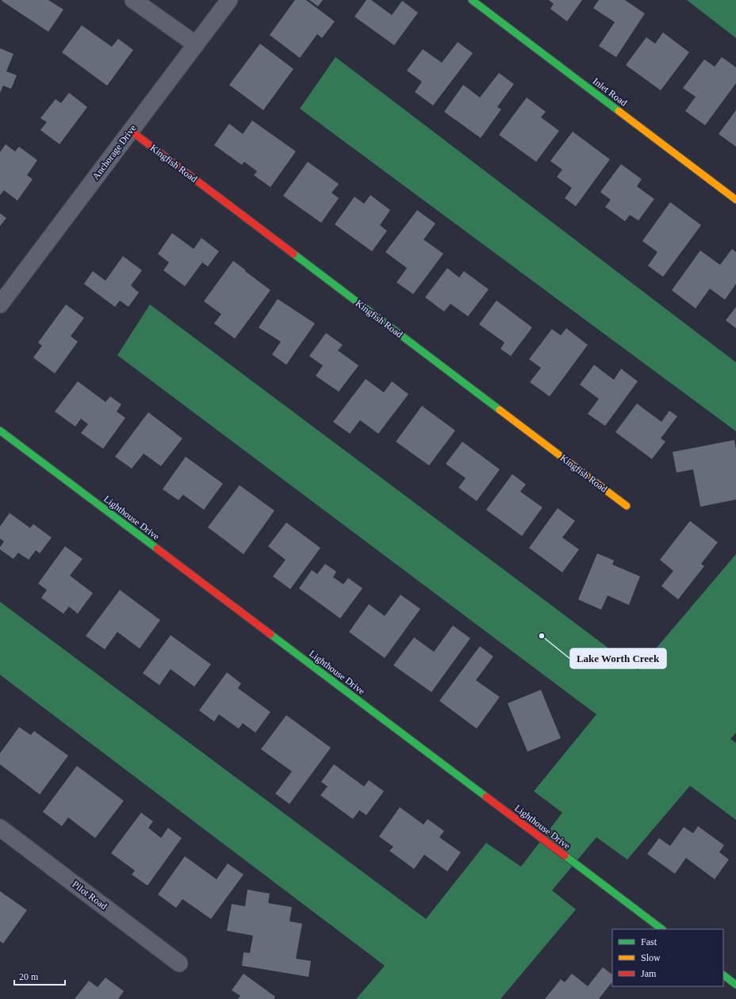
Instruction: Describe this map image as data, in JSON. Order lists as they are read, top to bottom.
{
  "streets": {
    "street": [
      "Inlet Road",
      "Anchorage Drive",
      "Kingfish Road",
      "Lighthouse Drive",
      "Pilot Road"
    ]
  },
  "crossings": [
    ["Anchorage Drive", "Kingfish Road"]
  ],
  "places": ["Lake Worth Creek"],
  "legend": ["Fast", "Slow", "Jam"],
  "scale_bar": "20 m"
}
